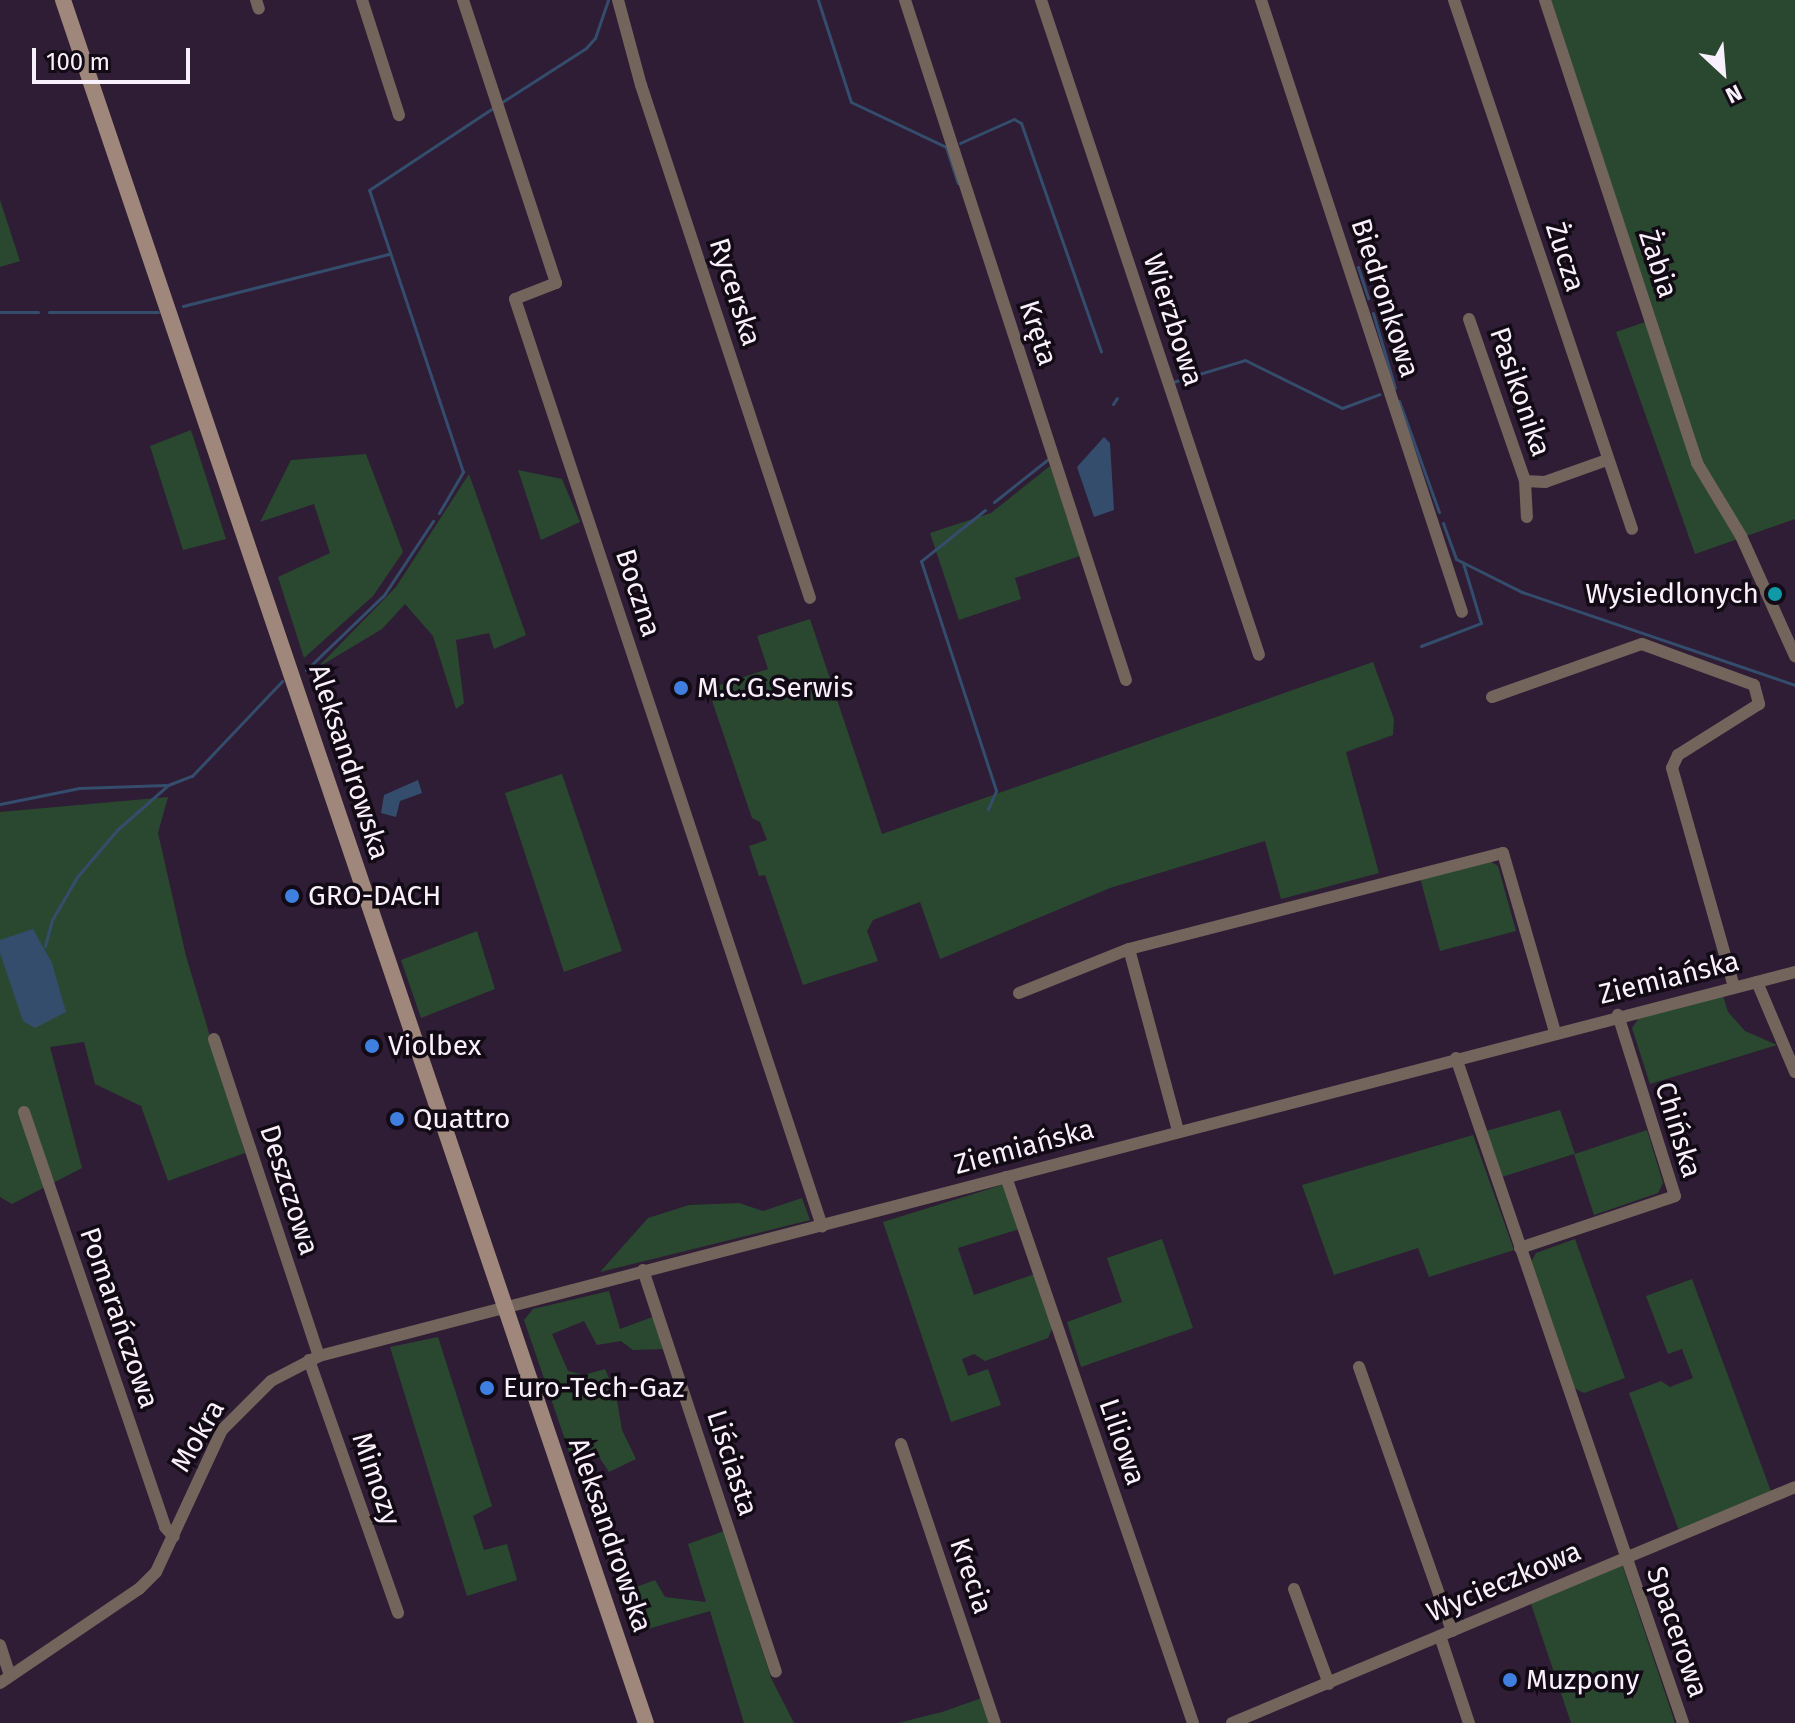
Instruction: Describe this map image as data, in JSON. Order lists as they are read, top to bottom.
{
  "streets": {
    "main road": ["Aleksandrowska"],
    "street": [
      "Żucza",
      "Żabia",
      "Rycerska",
      "Biedronkowa",
      "Wierzbowa",
      "Kręta",
      "Pasikonika",
      "Boczna",
      "Ziemiańska",
      "Chińska",
      "Deszczowa",
      "Pomarańczowa",
      "Mokra",
      "Liliowa",
      "Liściasta",
      "Mimozy",
      "Krecia",
      "Wycieczkowa",
      "Spacerowa"
    ]
  },
  "crossings": [
    ["Żucza", "Pasikonika"],
    ["Boczna", "Ziemiańska"],
    ["Aleksandrowska", "Ziemiańska"],
    ["Aleksandrowska", "Mokra"],
    ["Ziemiańska", "Chińska"],
    ["Ziemiańska", "Mokra"],
    ["Ziemiańska", "Liliowa"],
    ["Ziemiańska", "Liściasta"],
    ["Deszczowa", "Mokra"],
    ["Deszczowa", "Mimozy"],
    ["Pomarańczowa", "Mokra"],
    ["Mokra", "Mimozy"],
    ["Wycieczkowa", "Spacerowa"]
  ],
  "places": [
    "Wysiedlonych",
    "M.C.G.Serwis",
    "GRO-DACH",
    "Violbex",
    "Quattro",
    "Euro-Tech-Gaz",
    "Muzpony"
  ],
  "scale_bar": "100 m",
  "north": "bottom right"
}
